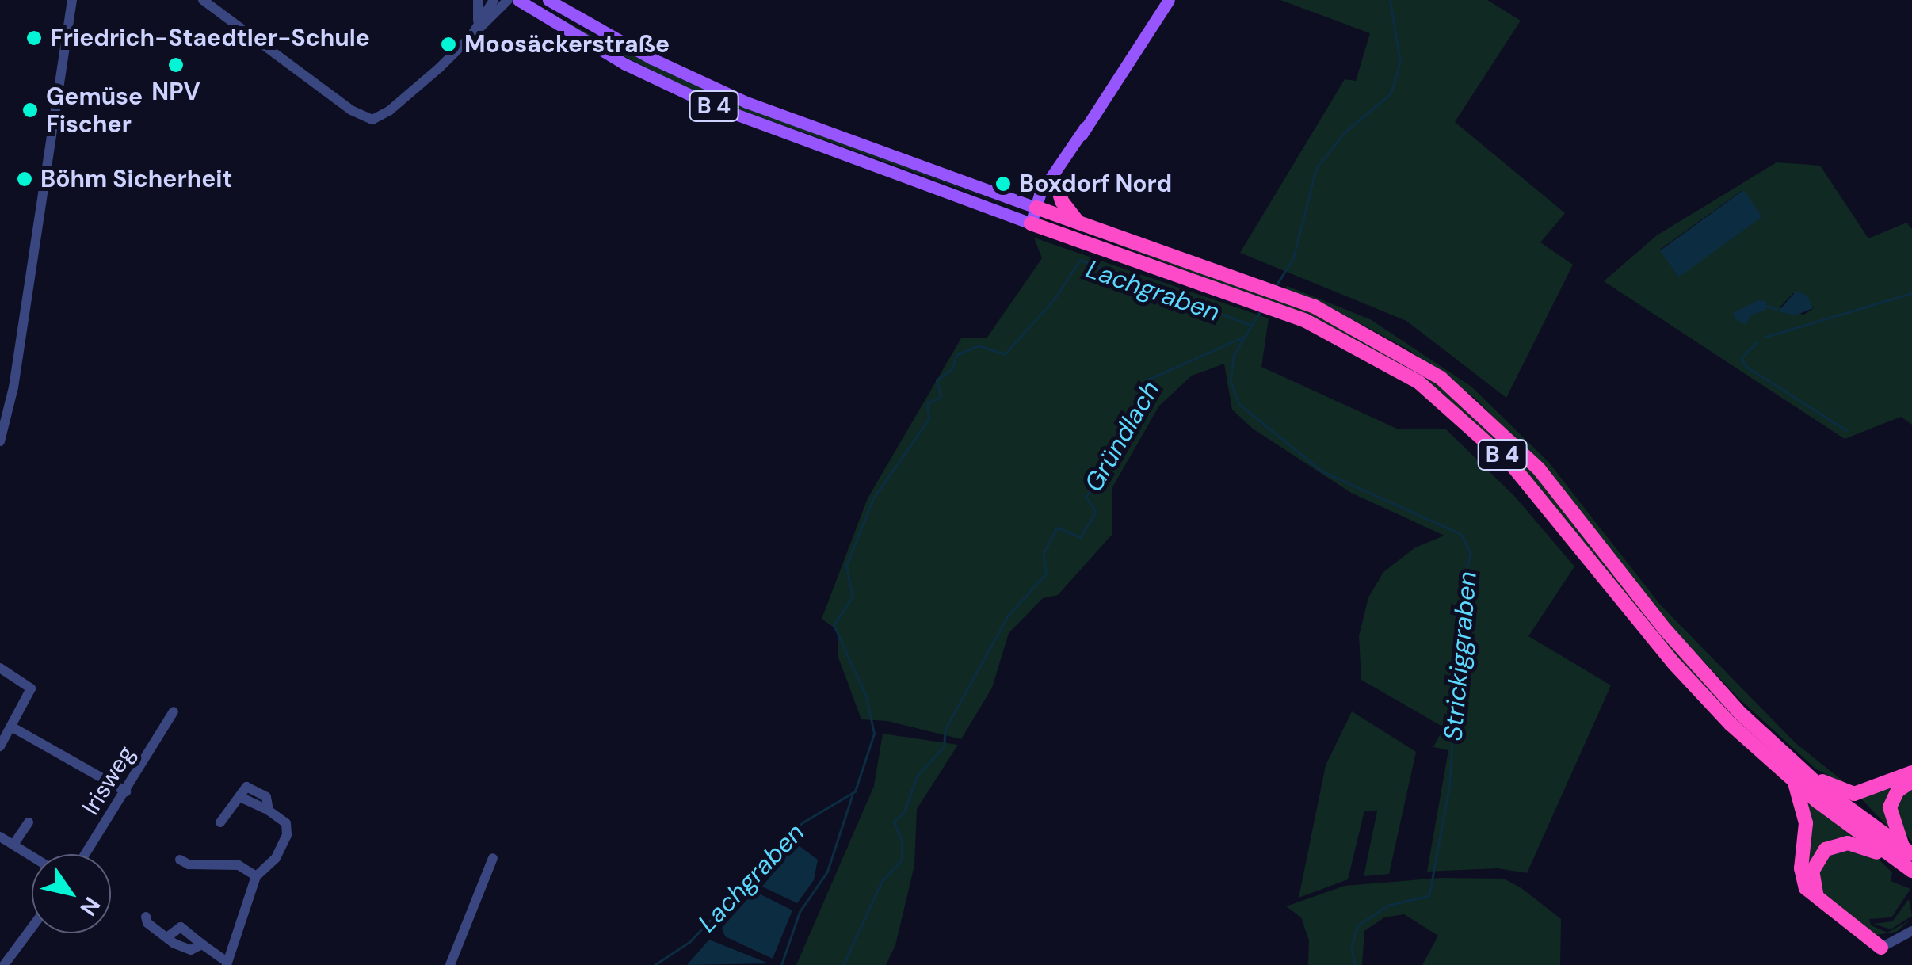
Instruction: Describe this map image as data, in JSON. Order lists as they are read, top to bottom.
{
  "streets": {
    "highway": ["B 4"],
    "street": ["Irisweg"]
  },
  "water": ["Lachgraben", "Gründlach", "Strickiggraben"],
  "places": [
    "Friedrich-Staedtler-Schule",
    "Moosäckerstraße",
    "NPV",
    "Gemüse Fischer",
    "Böhm Sicherheit",
    "Boxdorf Nord"
  ],
  "north": "bottom right"
}
